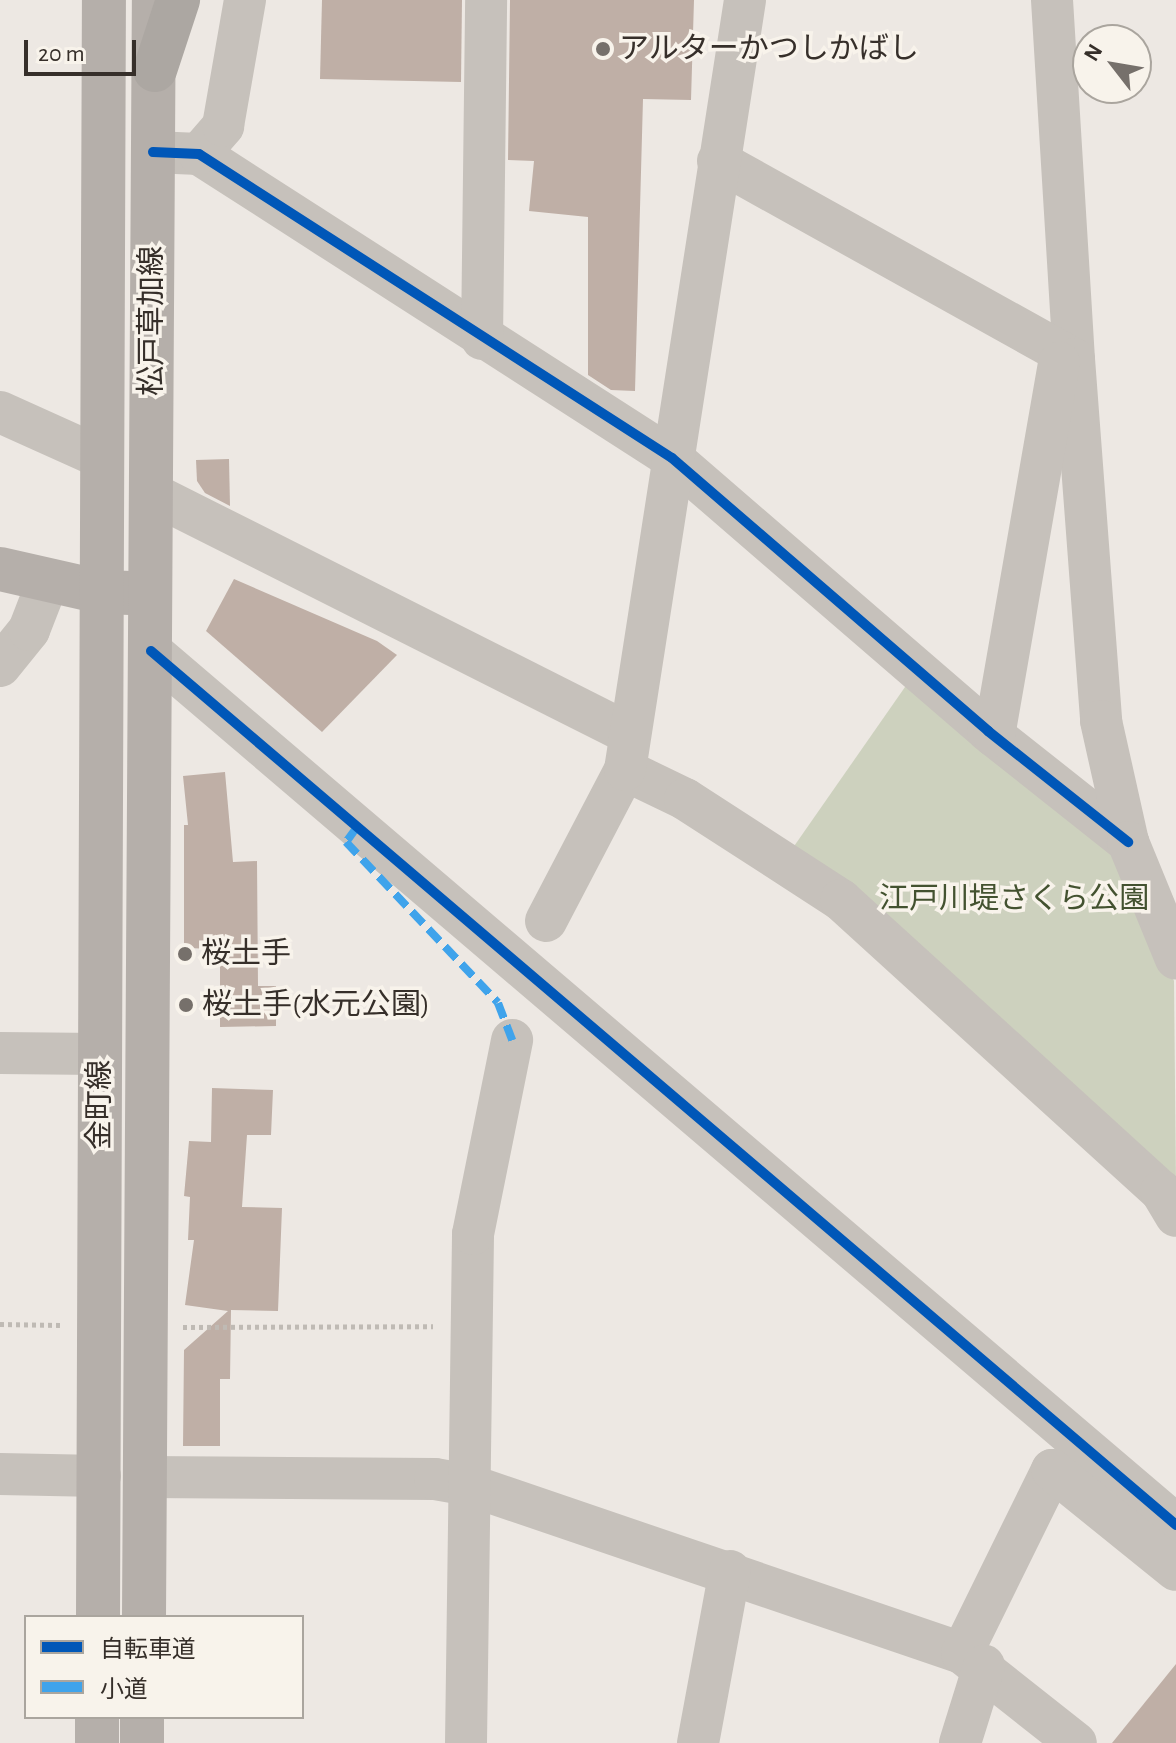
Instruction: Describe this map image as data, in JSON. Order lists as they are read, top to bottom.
{
  "streets": {
    "main road": ["松戸草加線", "金町線"]
  },
  "crossings": [
    ["松戸草加線", "金町線"]
  ],
  "parks": ["江戸川堤さくら公園"],
  "places": ["アルターかつしかばし", "桜土手", "桜土手(水元公園)"],
  "legend": ["自転車道", "小道"],
  "scale_bar": "20 m",
  "north": "top left"
}
